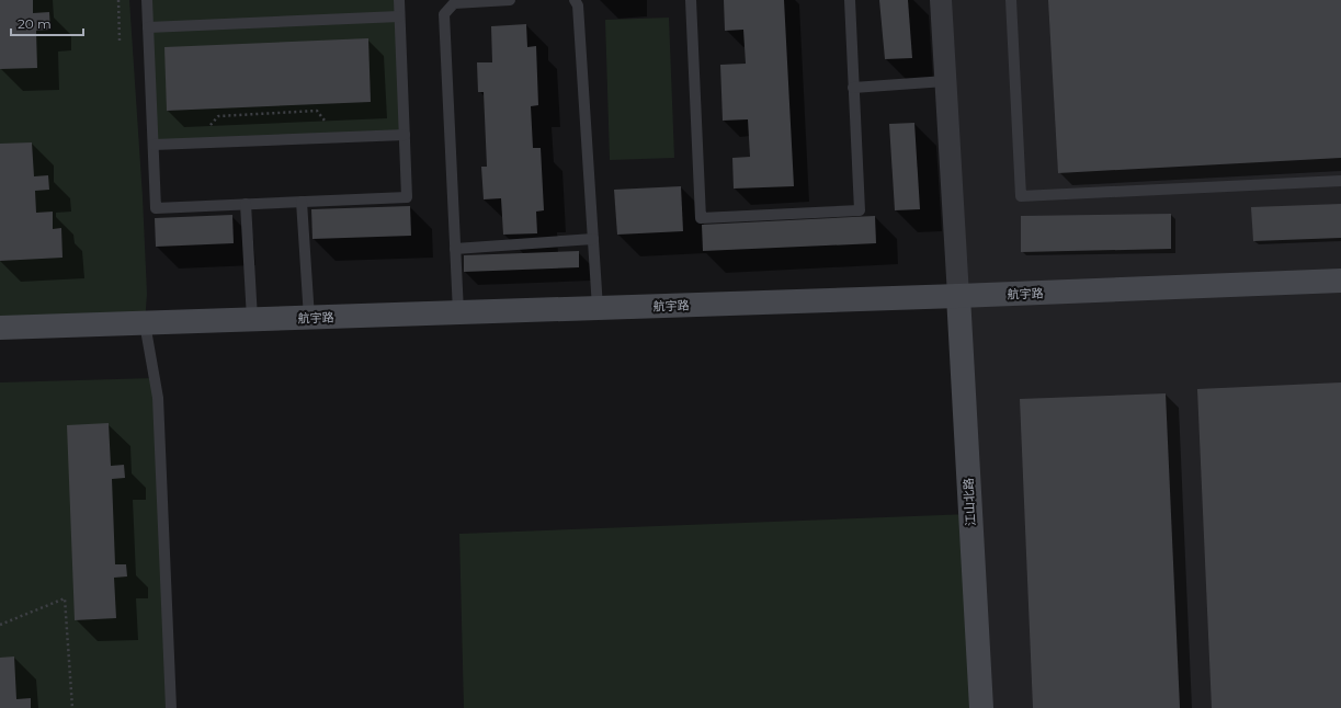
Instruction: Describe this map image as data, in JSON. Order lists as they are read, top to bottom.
{
  "streets": {
    "street": ["航宇路", "江山北路"]
  },
  "crossings": [
    ["航宇路", "江山北路"]
  ],
  "scale_bar": "20 m"
}
